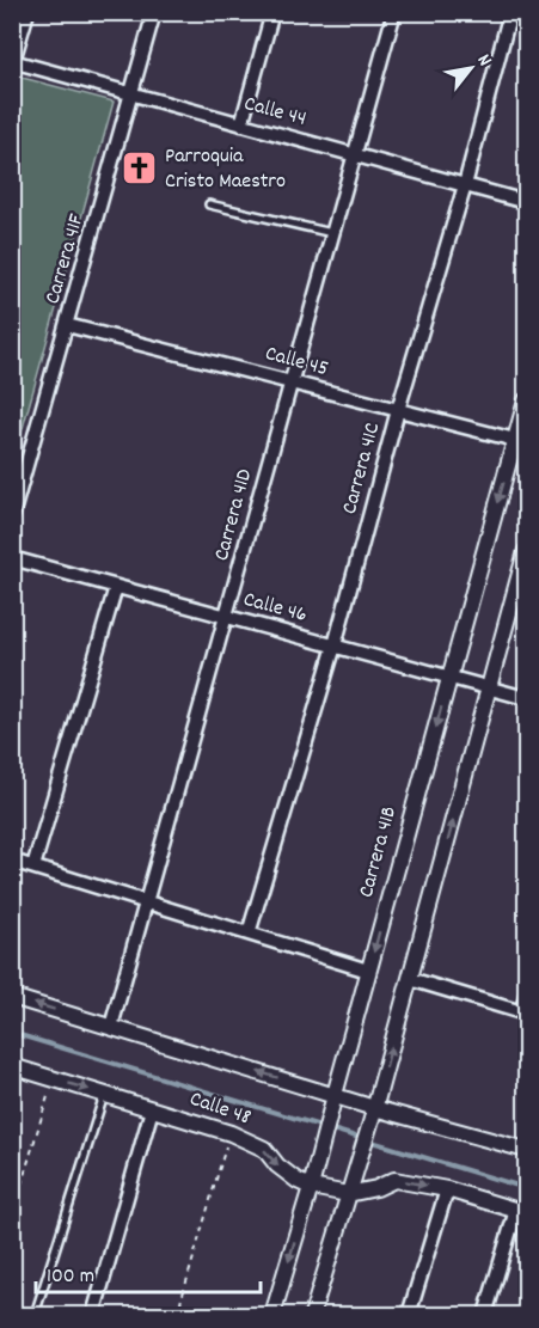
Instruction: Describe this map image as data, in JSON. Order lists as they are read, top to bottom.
{
  "streets": {
    "street": [
      "Calle 44",
      "Carrera 41F",
      "Calle 45",
      "Carrera 41C",
      "Carrera 41D",
      "Calle 46",
      "Carrera 41B",
      "Calle 48"
    ]
  },
  "crossings": [
    ["Calle 44", "Carrera 41F"],
    ["Calle 44", "Carrera 41C"],
    ["Calle 44", "Carrera 41D"],
    ["Carrera 41F", "Calle 45"],
    ["Calle 45", "Carrera 41C"],
    ["Calle 45", "Carrera 41D"],
    ["Calle 45", "Carrera 41B"],
    ["Carrera 41C", "Calle 46"],
    ["Carrera 41D", "Calle 46"],
    ["Calle 46", "Carrera 41B"],
    ["Carrera 41B", "Calle 48"]
  ],
  "places": {
    "church": ["Parroquia Cristo Maestro"]
  },
  "scale_bar": "100 m",
  "north": "top right"
}
